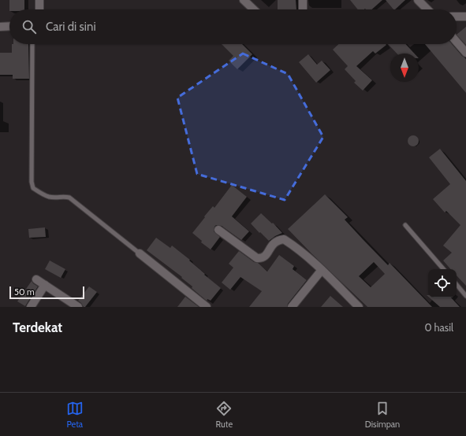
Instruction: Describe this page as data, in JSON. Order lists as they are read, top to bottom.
{
  "scale_bar": "50 m",
  "north": "bottom",
  "page": {
    "search": "Cari di sini",
    "scale": "50 m",
    "heading": ["Terdekat", "0 hasil"],
    "nav": ["Peta", "Rute", "Disimpan"]
  }
}
